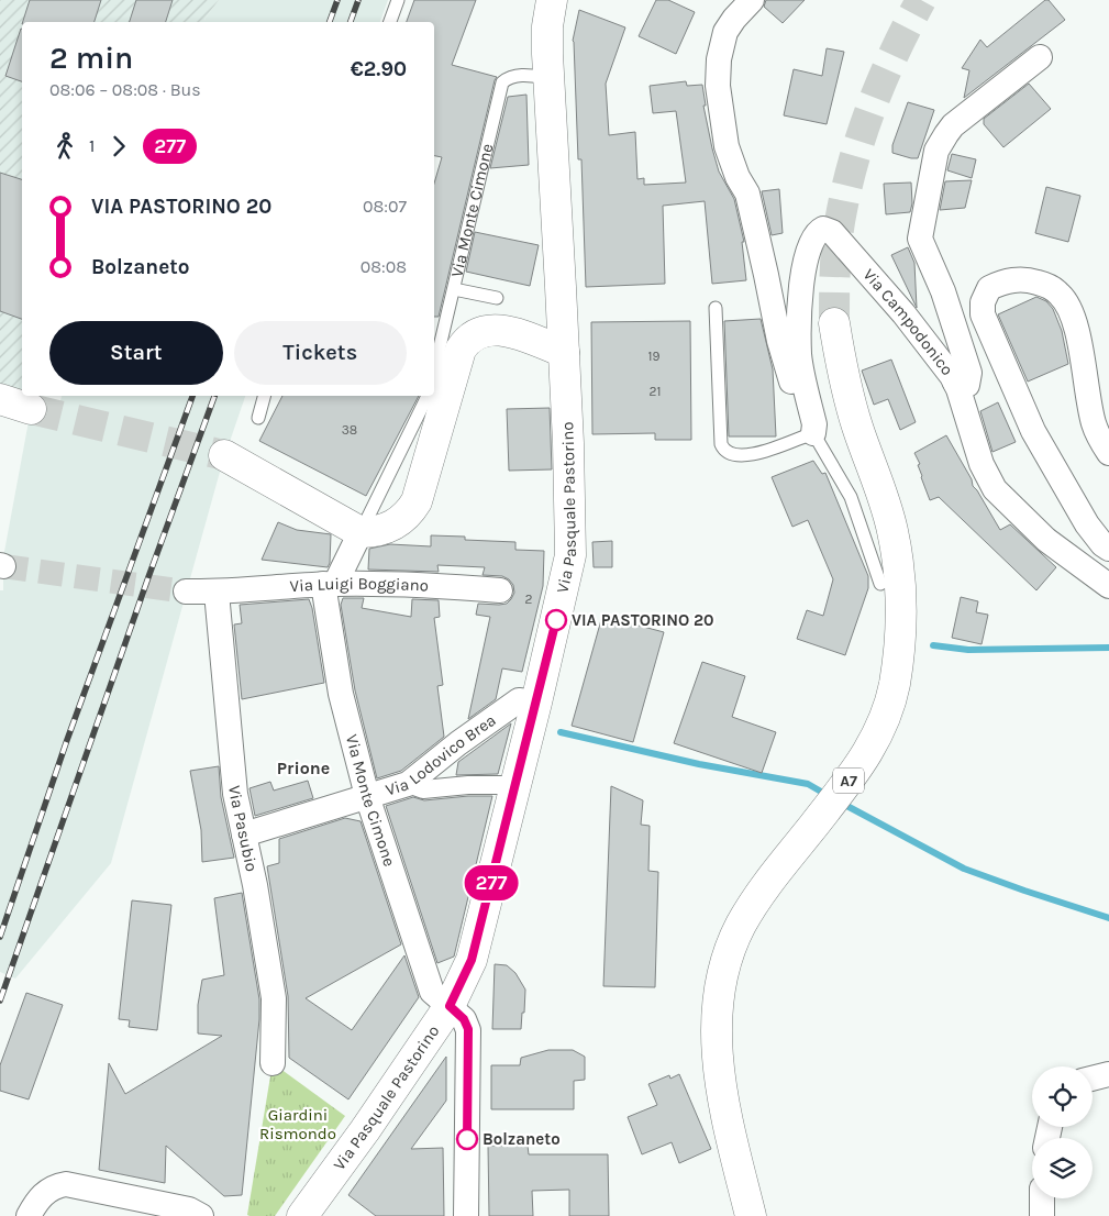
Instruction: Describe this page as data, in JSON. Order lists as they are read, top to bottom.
{
  "streets": {
    "main road": ["Via Pasquale Pastorino", "A7"],
    "street": [
      "Via Monte Cimone",
      "Via Campodonico",
      "Via Luigi Boggiano",
      "Via Lodovico Brea",
      "Via Pasubio"
    ]
  },
  "crossings": [
    ["Via Monte Cimone", "Via Pasquale Pastorino"],
    ["Via Monte Cimone", "Via Luigi Boggiano"],
    ["Via Monte Cimone", "Via Lodovico Brea"],
    ["Via Pasquale Pastorino", "Via Lodovico Brea"],
    ["Via Luigi Boggiano", "Via Pasubio"],
    ["Via Lodovico Brea", "Via Pasubio"]
  ],
  "districts": ["Prione"],
  "parks": ["Giardini Rismondo"],
  "places": ["VIA PASTORINO 20", "Bolzaneto"],
  "lines": ["bus line 277"],
  "house_numbers": [
    "19",
    "21",
    "38",
    "2"
  ],
  "page": {
    "on_map": "277",
    "heading": ["2 min", "08:06 – 08:08 · Bus", "€2.90"],
    "legs": ["1", "277"],
    "list": [
      {
        "name": "VIA PASTORINO 20",
        "value": "08:07"
      },
      {
        "name": "Bolzaneto",
        "value": "08:08"
      }
    ],
    "buttons": ["Start", "Tickets"]
  }
}
